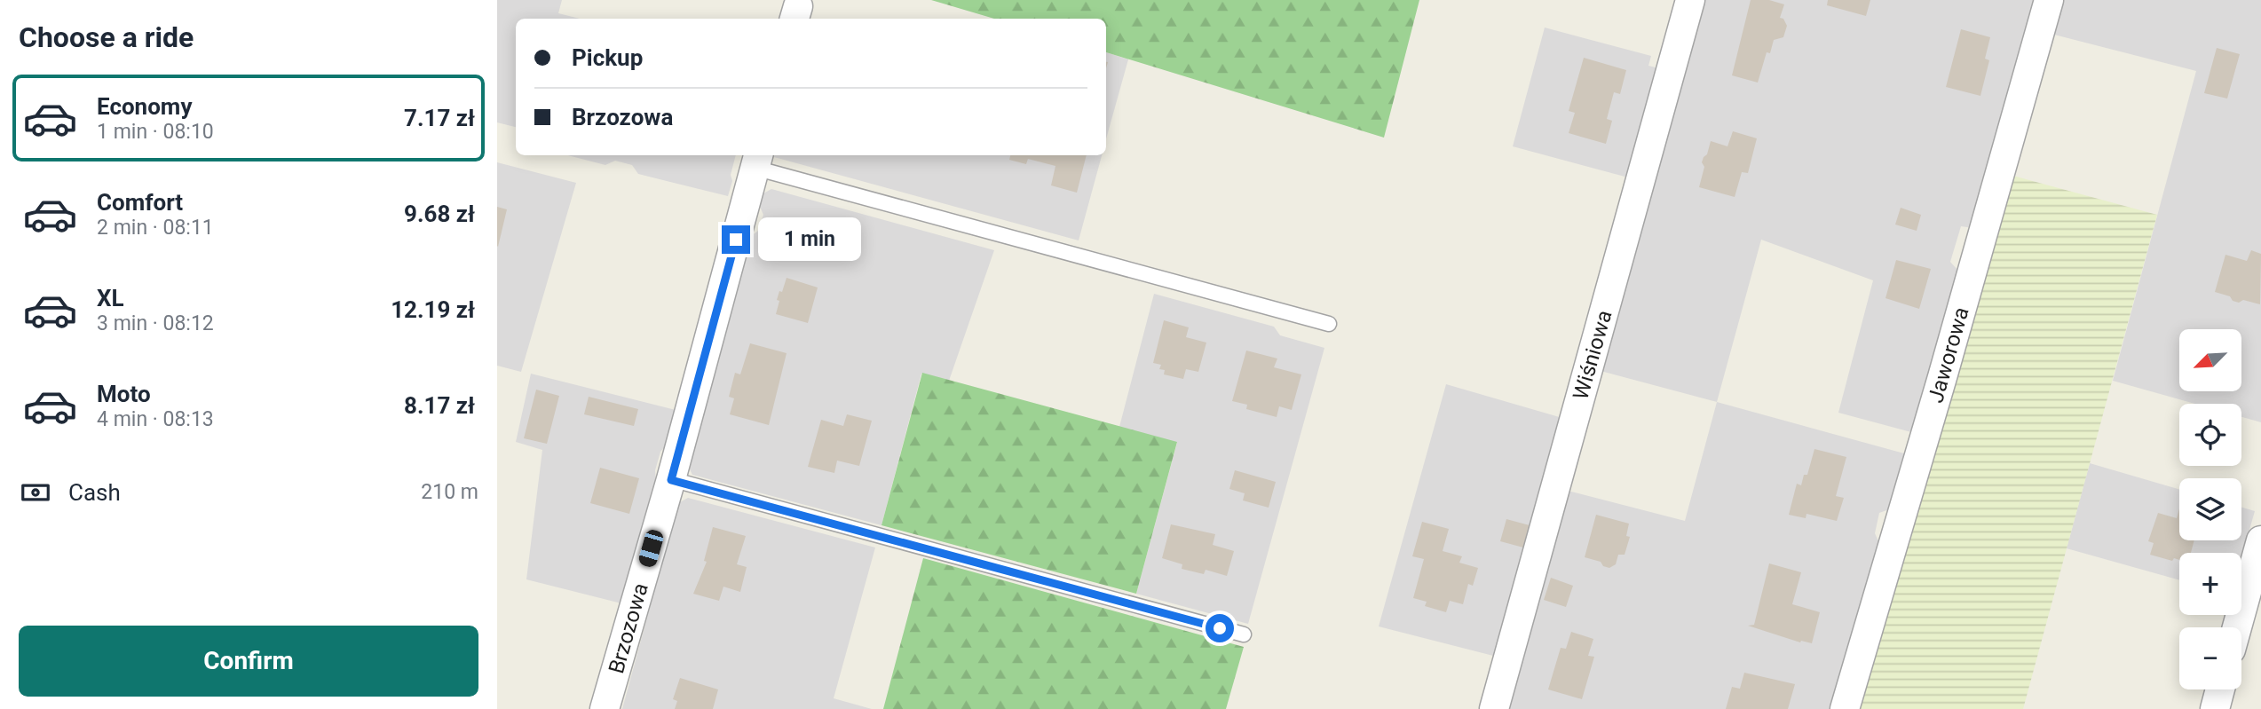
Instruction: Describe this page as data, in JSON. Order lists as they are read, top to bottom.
{
  "streets": {
    "street": ["Wiśniowa", "Jaworowa", "Brzozowa"]
  },
  "north": "bottom left",
  "page": {
    "heading": "Choose a ride",
    "banner": ["Pickup", "Brzozowa"],
    "list": [
      {
        "name": "Economy",
        "note": "1 min · 08:10",
        "value": "7.17 zł"
      },
      {
        "name": "Comfort",
        "note": "2 min · 08:11",
        "value": "9.68 zł"
      },
      {
        "name": "XL",
        "note": "3 min · 08:12",
        "value": "12.19 zł"
      },
      {
        "name": "Moto",
        "note": "4 min · 08:13",
        "value": "8.17 zł"
      }
    ],
    "bubble": "1 min",
    "map_buttons": ["+", "−"],
    "pay": ["Cash", "210 m"],
    "buttons": "Confirm"
  }
}
